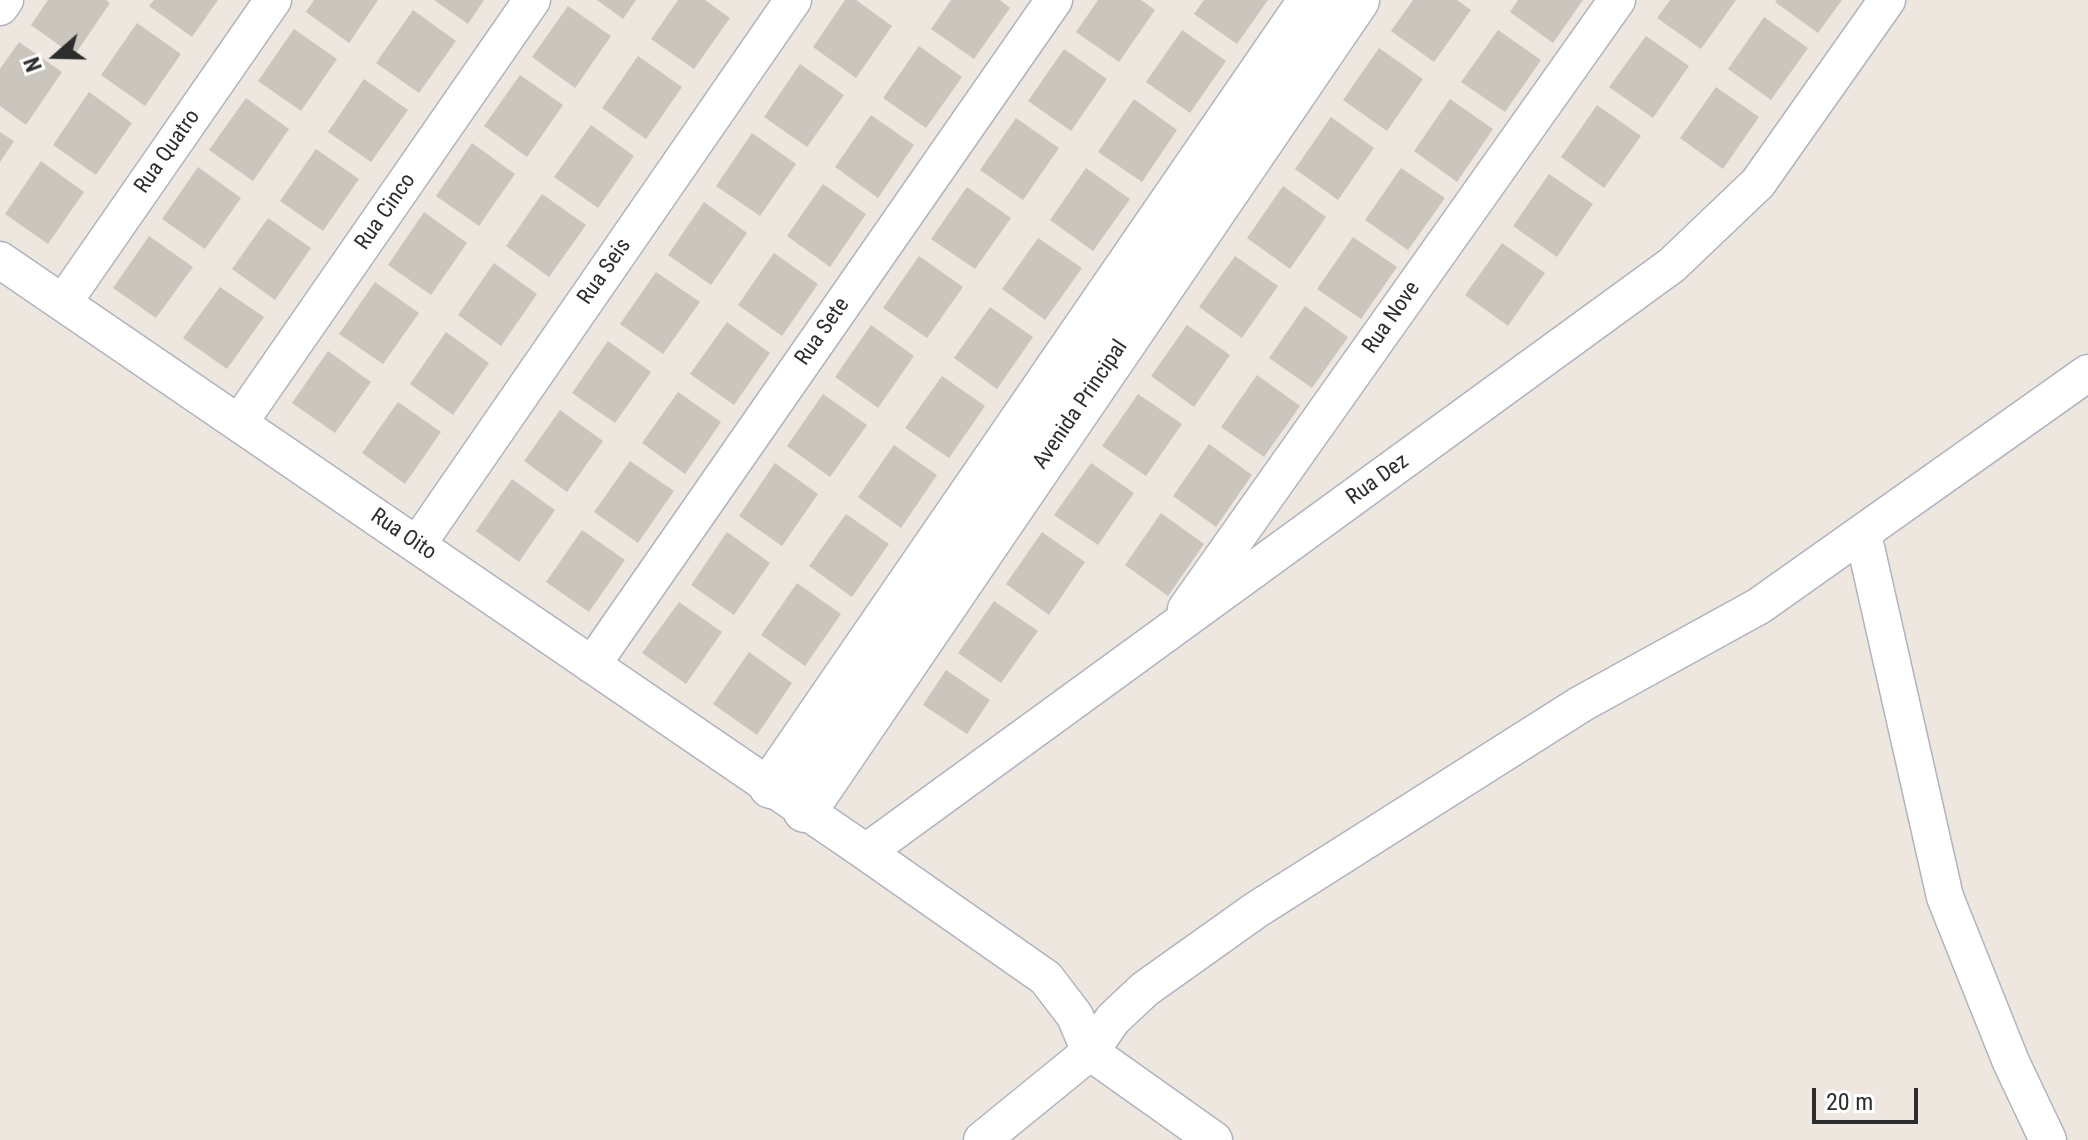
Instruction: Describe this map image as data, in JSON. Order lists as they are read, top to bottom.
{
  "streets": {
    "street": [
      "Rua Quatro",
      "Rua Cinco",
      "Rua Seis",
      "Rua Nove",
      "Rua Sete",
      "Avenida Principal",
      "Rua Dez",
      "Rua Oito"
    ]
  },
  "crossings": [
    ["Rua Quatro", "Rua Oito"],
    ["Rua Cinco", "Rua Oito"],
    ["Rua Seis", "Rua Oito"],
    ["Rua Nove", "Rua Dez"],
    ["Rua Sete", "Rua Oito"],
    ["Avenida Principal", "Rua Oito"]
  ],
  "scale_bar": "20 m",
  "north": "left"
}
